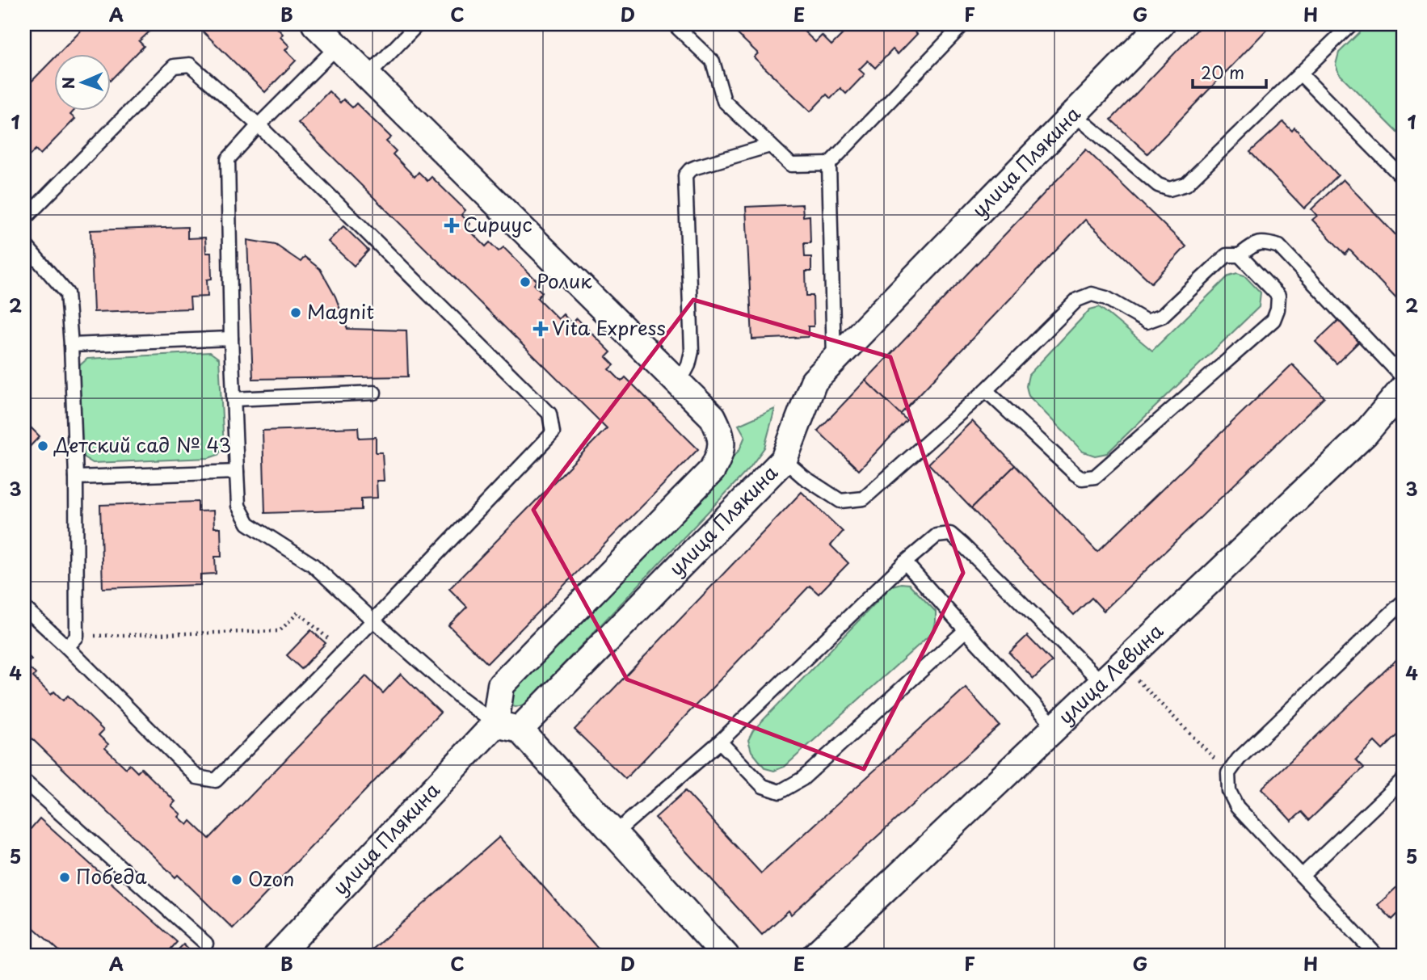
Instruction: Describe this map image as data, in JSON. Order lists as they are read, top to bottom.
{
  "streets": {
    "street": ["улица Плякина", "улица Левина"]
  },
  "places": {
    "health": ["Сириус", "Vita Express"],
    "other": [
      "Ролик",
      "Magnit",
      "Детский сад № 43",
      "Победа",
      "Ozon"
    ]
  },
  "scale_bar": "20 m",
  "north": "left",
  "grid": {
    "columns": [
      "A",
      "B",
      "C",
      "D",
      "E",
      "F",
      "G",
      "H"
    ],
    "rows": [
      "1",
      "2",
      "3",
      "4",
      "5"
    ]
  }
}
